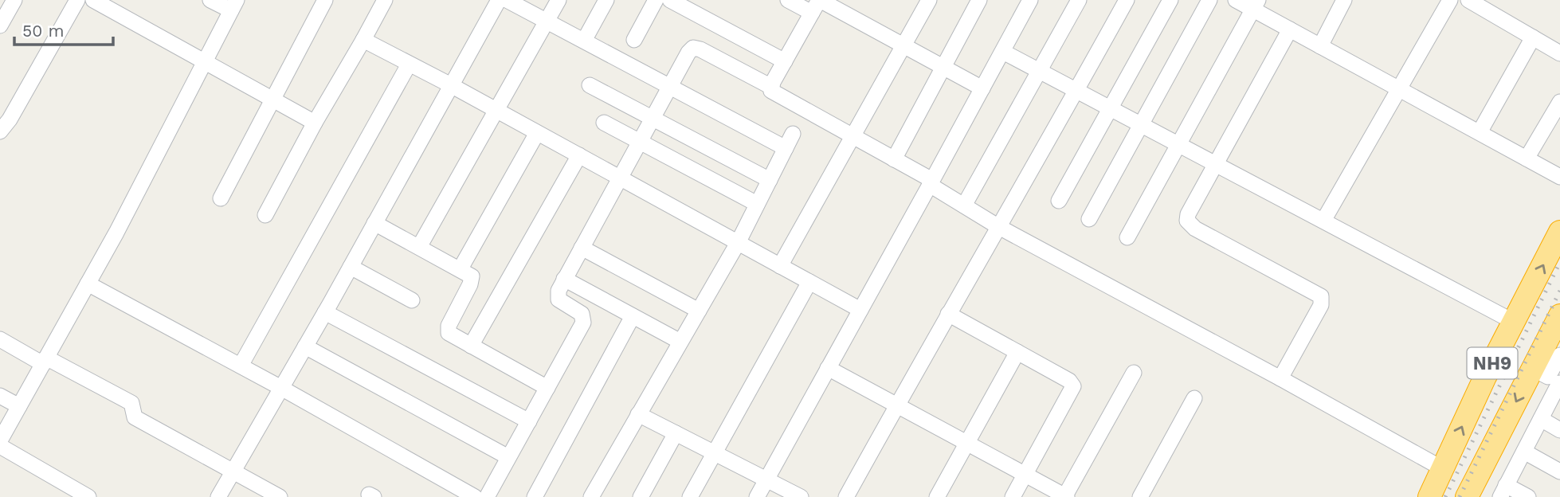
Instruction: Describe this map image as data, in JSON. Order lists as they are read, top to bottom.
{
  "streets": {
    "highway": ["NH9"]
  },
  "scale_bar": "50 m"
}
